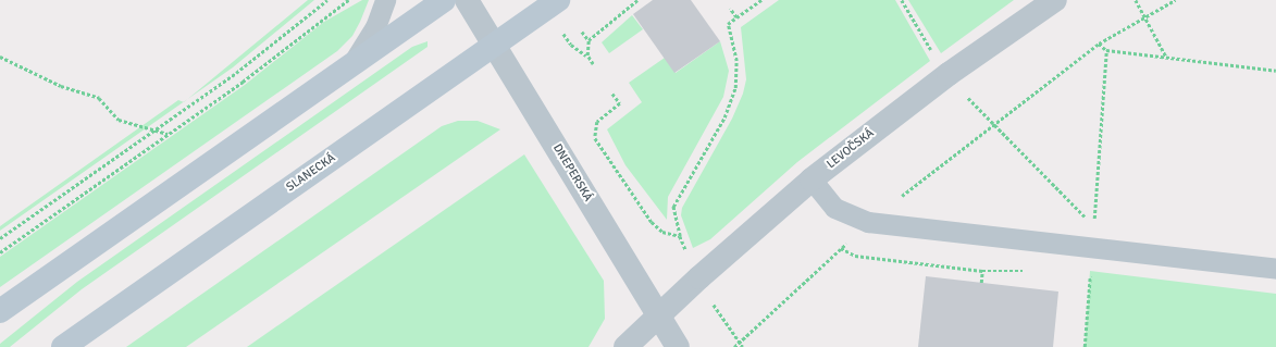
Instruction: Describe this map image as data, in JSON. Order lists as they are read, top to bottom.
{
  "streets": {
    "main road": ["SLANECKÁ"],
    "street": ["LEVOČSKÁ", "DNEPERSKÁ"]
  },
  "crossings": [
    ["LEVOČSKÁ", "DNEPERSKÁ"],
    ["SLANECKÁ", "DNEPERSKÁ"]
  ]
}
